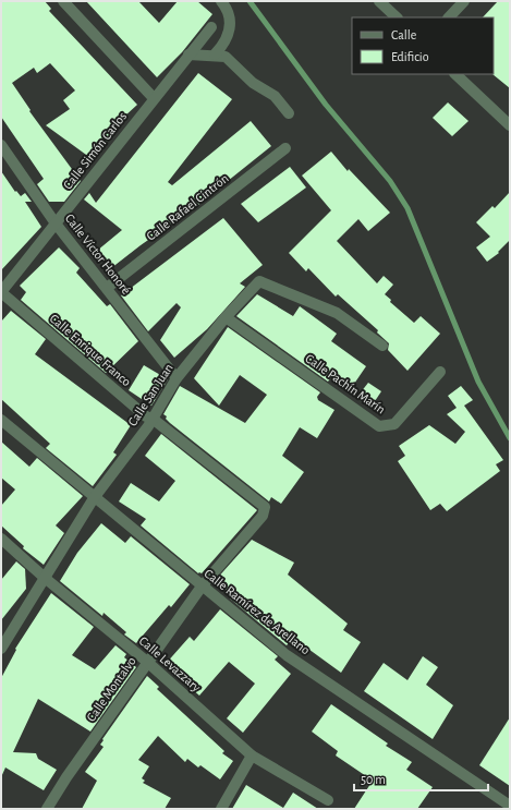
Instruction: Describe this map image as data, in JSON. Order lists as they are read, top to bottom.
{
  "streets": {
    "street": [
      "Calle Simón Carlos",
      "Calle Rafael Cintrón",
      "Calle Víctor Honoré",
      "Calle Enrique Franco",
      "Calle Pachín Marín",
      "Calle San Juan",
      "Calle Ramírez de Arellano",
      "Calle Levazzary",
      "Calle Montalvo"
    ]
  },
  "crossings": [
    ["Calle Simón Carlos", "Calle Víctor Honoré"],
    ["Calle Simón Carlos", "Calle Enrique Franco"],
    ["Calle Rafael Cintrón", "Calle Víctor Honoré"],
    ["Calle Víctor Honoré", "Calle San Juan"],
    ["Calle Enrique Franco", "Calle San Juan"],
    ["Calle Enrique Franco", "Calle Montalvo"],
    ["Calle Pachín Marín", "Calle San Juan"],
    ["Calle San Juan", "Calle Ramírez de Arellano"],
    ["Calle San Juan", "Calle Levazzary"],
    ["Calle Ramírez de Arellano", "Calle Montalvo"],
    ["Calle Levazzary", "Calle Montalvo"]
  ],
  "legend": ["Calle", "Edificio"],
  "scale_bar": "50 m"
}
